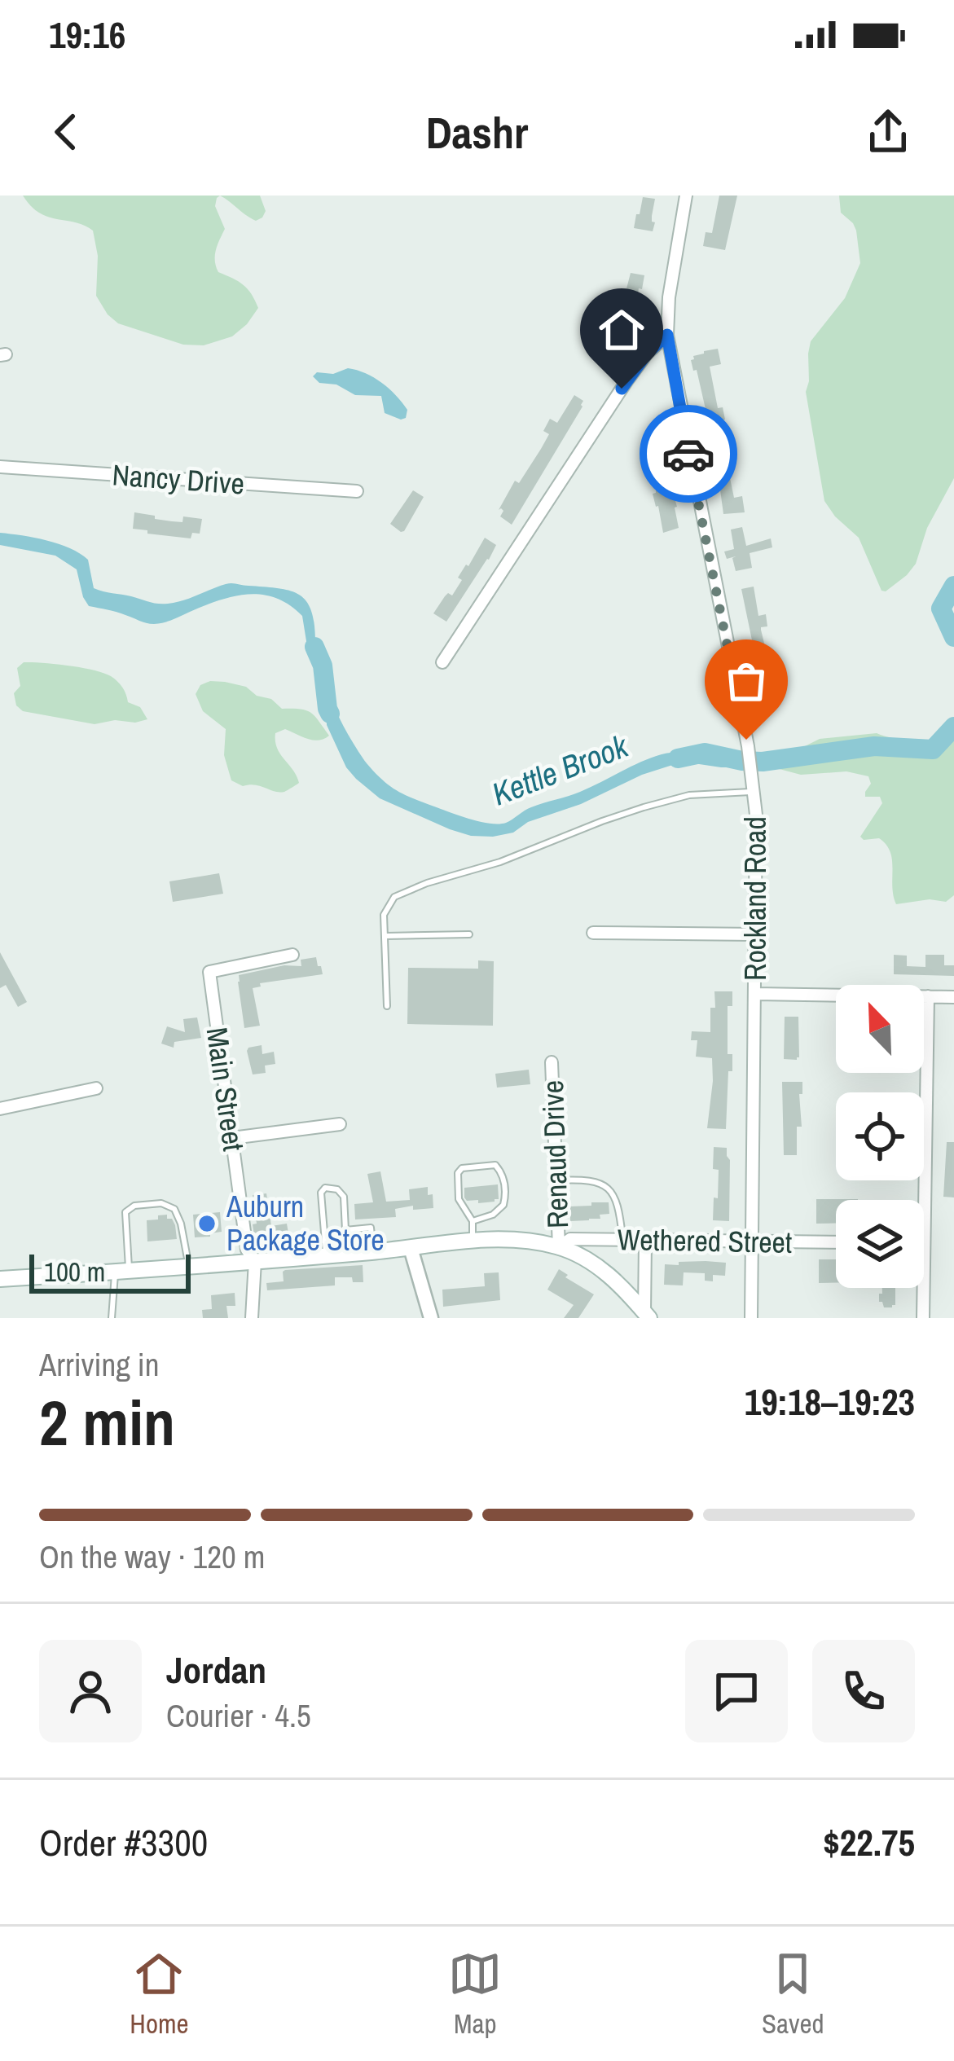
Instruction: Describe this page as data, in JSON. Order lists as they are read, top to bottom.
{
  "streets": {
    "street": [
      "Nancy Drive",
      "Rockland Road",
      "Main Street",
      "Renaud Drive",
      "Wethered Street"
    ]
  },
  "crossings": [
    ["Rockland Road", "Wethered Street"],
    ["Renaud Drive", "Wethered Street"]
  ],
  "water": ["Kettle Brook"],
  "places": ["Auburn Package Store"],
  "scale_bar": "100 m",
  "north": "top left",
  "page": {
    "status": "19:16",
    "header": "Dashr",
    "scale": "100 m",
    "heading": ["2 min", "Arriving in", "19:18–19:23"],
    "panel": [
      "Jordan",
      "Courier · 4.5",
      "Order #3300",
      "$22.75"
    ],
    "bar": "On the way · 120 m",
    "tabs": ["Home", "Map", "Saved"]
  }
}
